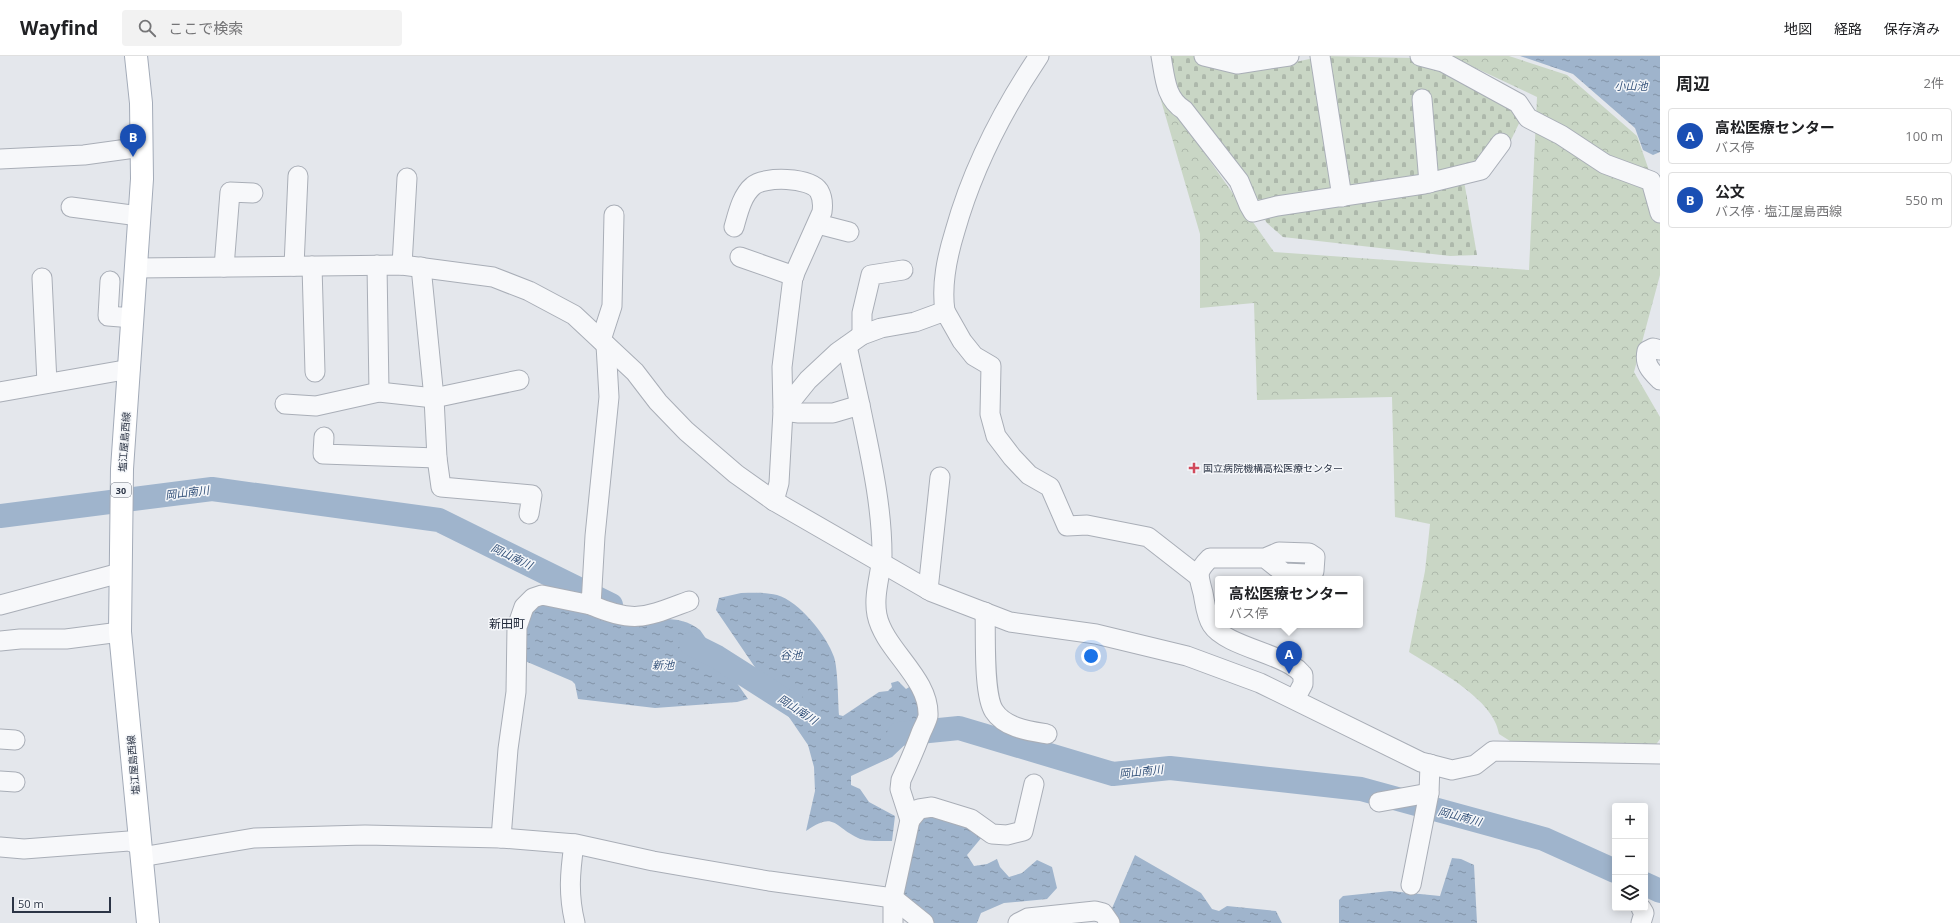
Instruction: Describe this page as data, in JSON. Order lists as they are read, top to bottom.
{
  "streets": {
    "main road": ["塩江屋島西線", "30"]
  },
  "districts": ["新田町"],
  "water": [
    "小山池",
    "岡山南川",
    "谷池",
    "新池"
  ],
  "places": {
    "health": ["国立病院機構高松医療センター"]
  },
  "scale_bar": "50 m",
  "page": {
    "header": "Wayfind",
    "search": "ここで検索",
    "nav": ["地図", "経路", "保存済み"],
    "heading": ["周辺", "2件"],
    "list": [
      {
        "mark": "A",
        "name": "高松医療センター",
        "note": "バス停",
        "value": "100 m"
      },
      {
        "mark": "B",
        "name": "公文",
        "note": "バス停 · 塩江屋島西線",
        "value": "550 m"
      }
    ],
    "pins": ["B", "A"],
    "popup": ["高松医療センター", "バス停"],
    "map_buttons": ["+", "−"],
    "scale": "50 m"
  }
}
